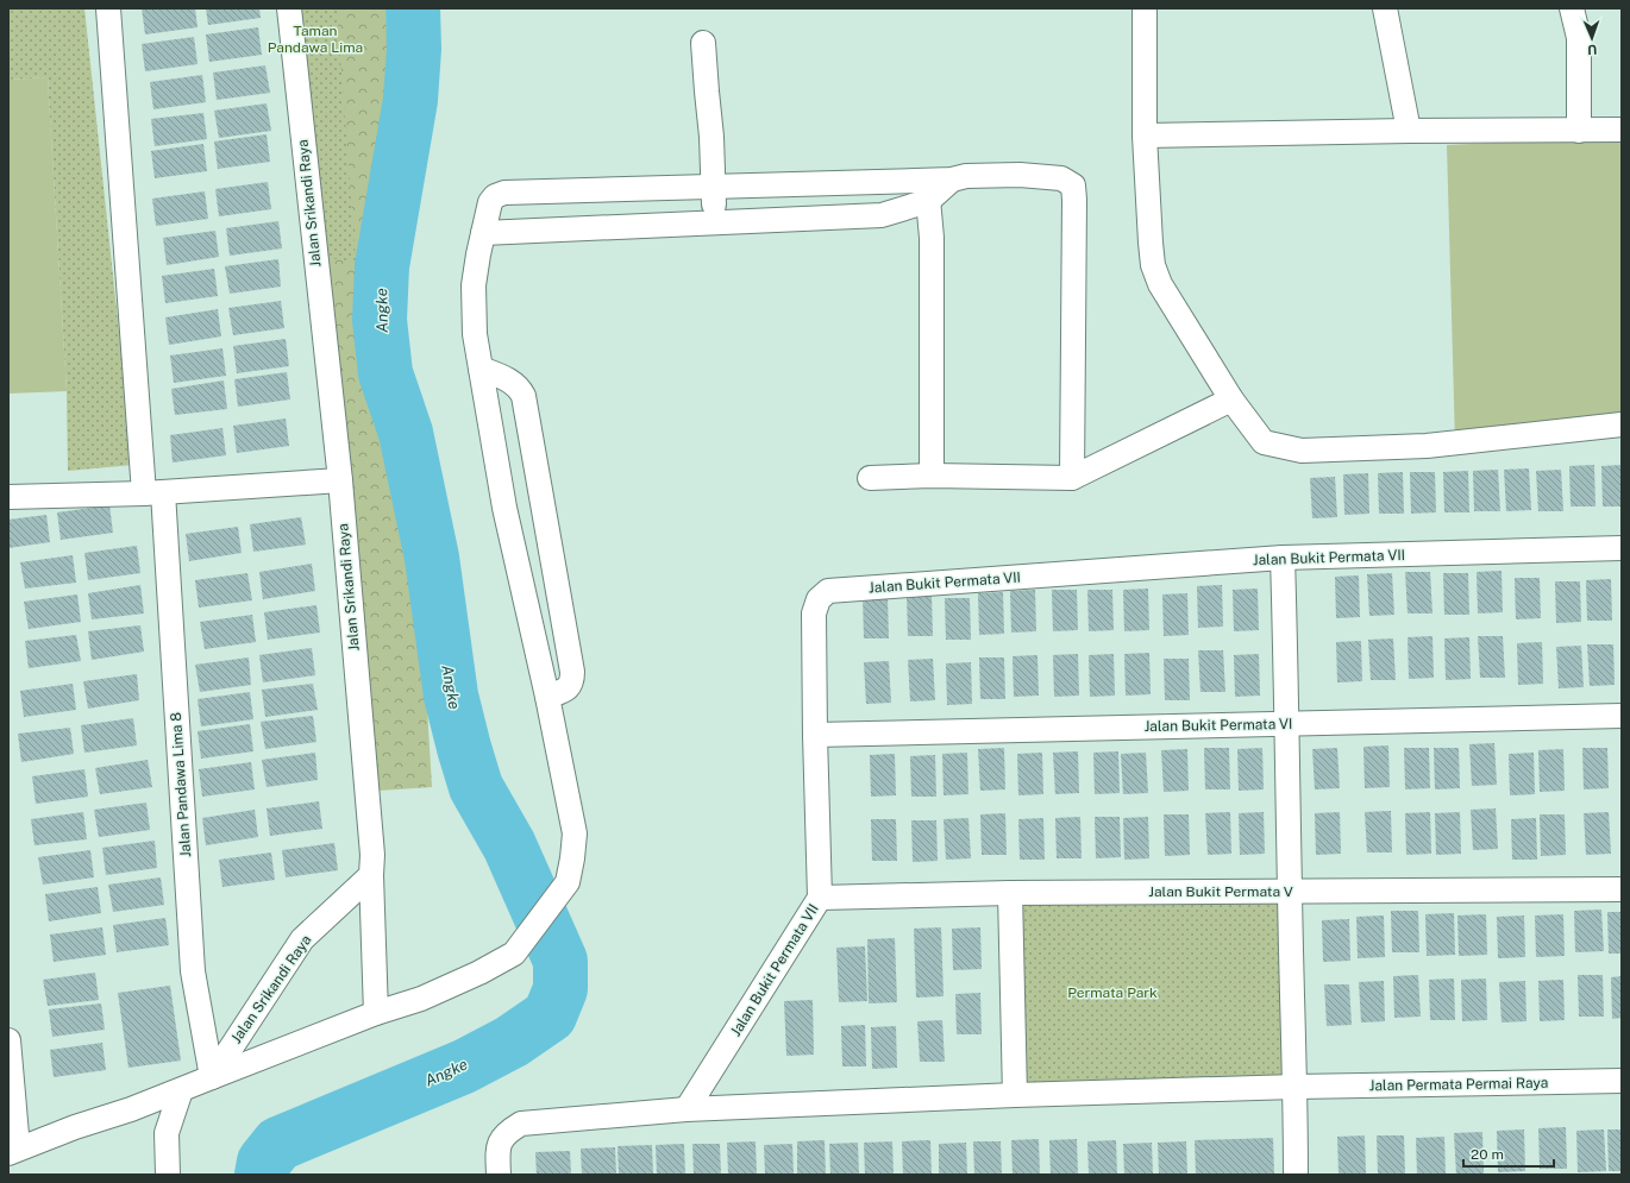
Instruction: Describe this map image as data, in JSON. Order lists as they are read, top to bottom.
{
  "streets": {
    "street": [
      "Jalan Srikandi Raya",
      "Jalan Bukit Permata VII",
      "Jalan Bukit Permata VI",
      "Jalan Pandawa Lima 8",
      "Jalan Bukit Permata V",
      "Jalan Permata Permai Raya"
    ]
  },
  "crossings": [
    ["Jalan Srikandi Raya", "Jalan Pandawa Lima 8"],
    ["Jalan Bukit Permata VII", "Jalan Bukit Permata VI"],
    ["Jalan Bukit Permata VII", "Jalan Bukit Permata V"],
    ["Jalan Bukit Permata VII", "Jalan Permata Permai Raya"]
  ],
  "water": ["Angke"],
  "parks": ["Taman Pandawa Lima", "Permata Park"],
  "scale_bar": "20 m",
  "north": "bottom"
}
